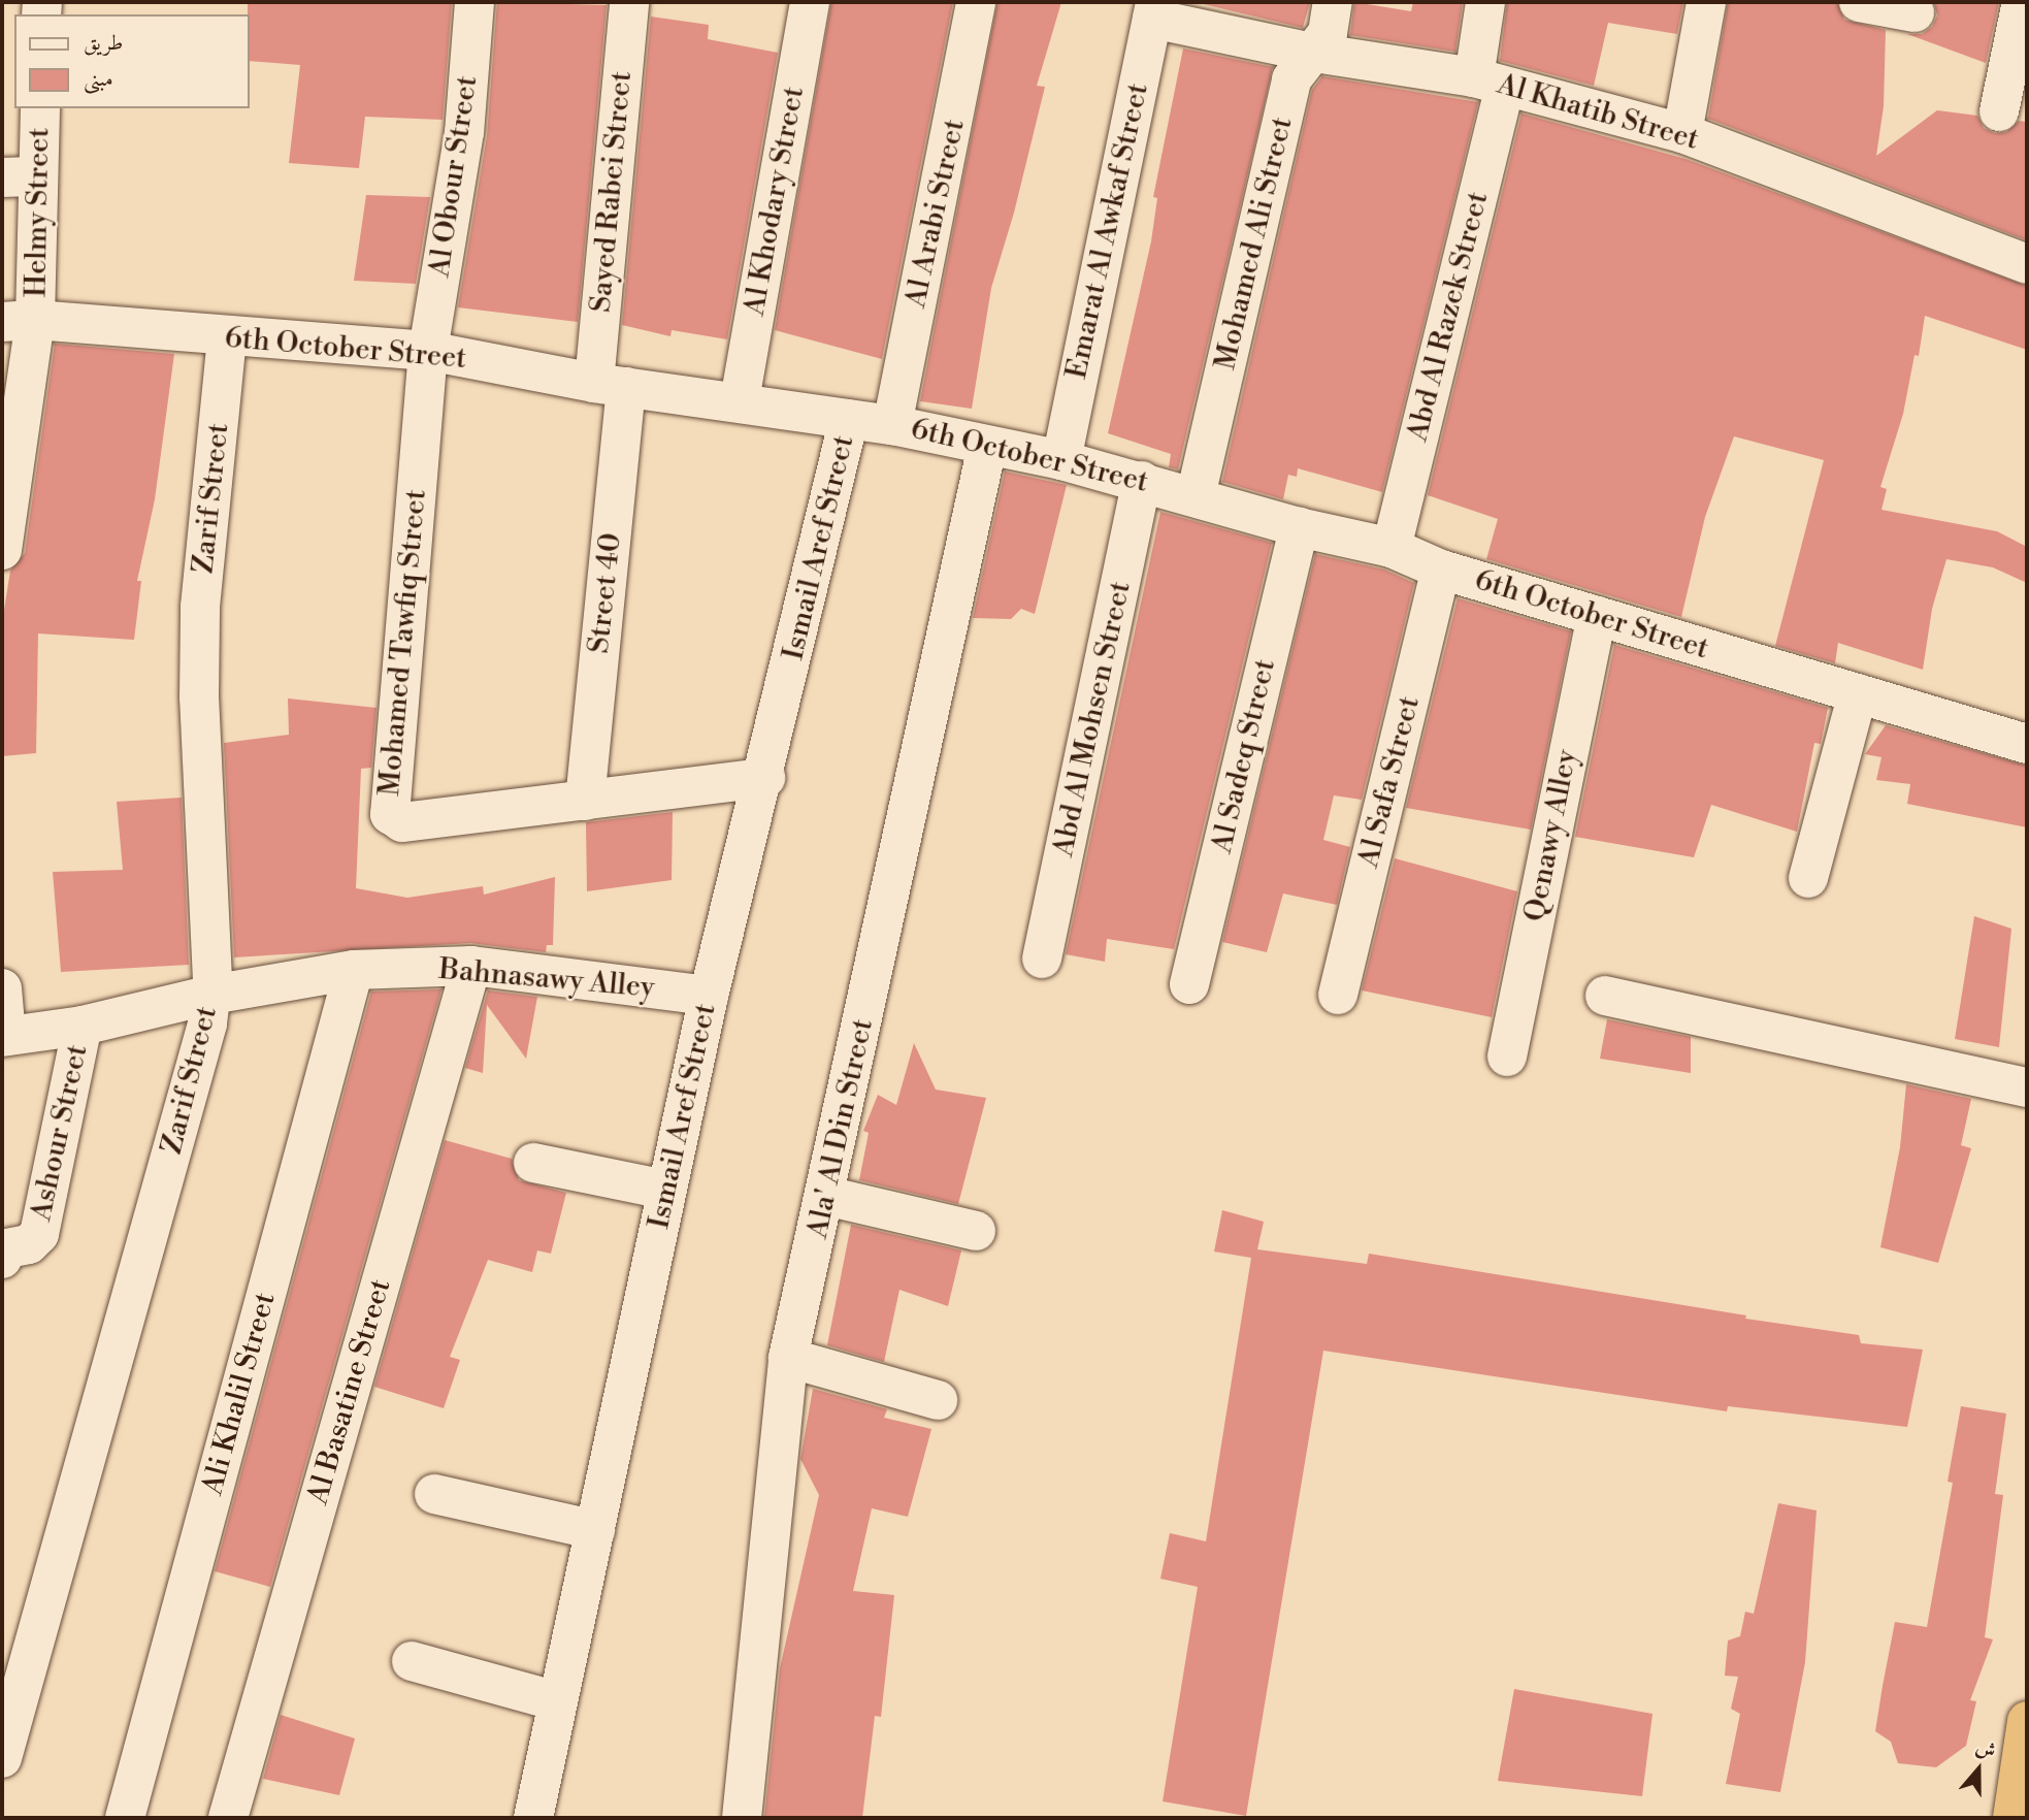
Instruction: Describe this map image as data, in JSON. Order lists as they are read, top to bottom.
{
  "streets": {
    "street": [
      "Al Khatib Street",
      "Al Obour Street",
      "Sayed Rabei Street",
      "Al Khodary Street",
      "Helmy Street",
      "Al Arabi Street",
      "Emarat Al Awkaf Street",
      "Mohamed Ali Street",
      "Abd Al Razek Street",
      "6th October Street",
      "Zarif Street",
      "Ismail Aref Street",
      "Street 40",
      "Mohamed Tawfiq Street",
      "Abd Al Mohsen Street",
      "Al Sadeq Street",
      "Al Safa Street",
      "Qenawy Alley",
      "Bahnasawy Alley",
      "Ala' Al Din Street",
      "Ashour Street",
      "Al Basatine Street",
      "Ali Khalil Street"
    ]
  },
  "crossings": [
    ["Al Khatib Street", "Emarat Al Awkaf Street"],
    ["Al Khatib Street", "Mohamed Ali Street"],
    ["Al Khatib Street", "Abd Al Razek Street"],
    ["Al Obour Street", "6th October Street"],
    ["Al Obour Street", "Mohamed Tawfiq Street"],
    ["Sayed Rabei Street", "6th October Street"],
    ["Sayed Rabei Street", "Street 40"],
    ["Al Khodary Street", "6th October Street"],
    ["Helmy Street", "6th October Street"],
    ["Al Arabi Street", "6th October Street"],
    ["Emarat Al Awkaf Street", "6th October Street"],
    ["Mohamed Ali Street", "6th October Street"],
    ["Abd Al Razek Street", "6th October Street"],
    ["6th October Street", "Zarif Street"],
    ["6th October Street", "Ismail Aref Street"],
    ["6th October Street", "Street 40"],
    ["6th October Street", "Mohamed Tawfiq Street"],
    ["6th October Street", "Abd Al Mohsen Street"],
    ["6th October Street", "Al Sadeq Street"],
    ["6th October Street", "Al Safa Street"],
    ["6th October Street", "Qenawy Alley"],
    ["6th October Street", "Ala' Al Din Street"],
    ["Zarif Street", "Bahnasawy Alley"],
    ["Ismail Aref Street", "Mohamed Tawfiq Street"],
    ["Ismail Aref Street", "Bahnasawy Alley"],
    ["Street 40", "Mohamed Tawfiq Street"],
    ["Bahnasawy Alley", "Ashour Street"],
    ["Bahnasawy Alley", "Al Basatine Street"],
    ["Bahnasawy Alley", "Ali Khalil Street"]
  ],
  "legend": ["طريق", "مبنى"],
  "north": "top"
}
